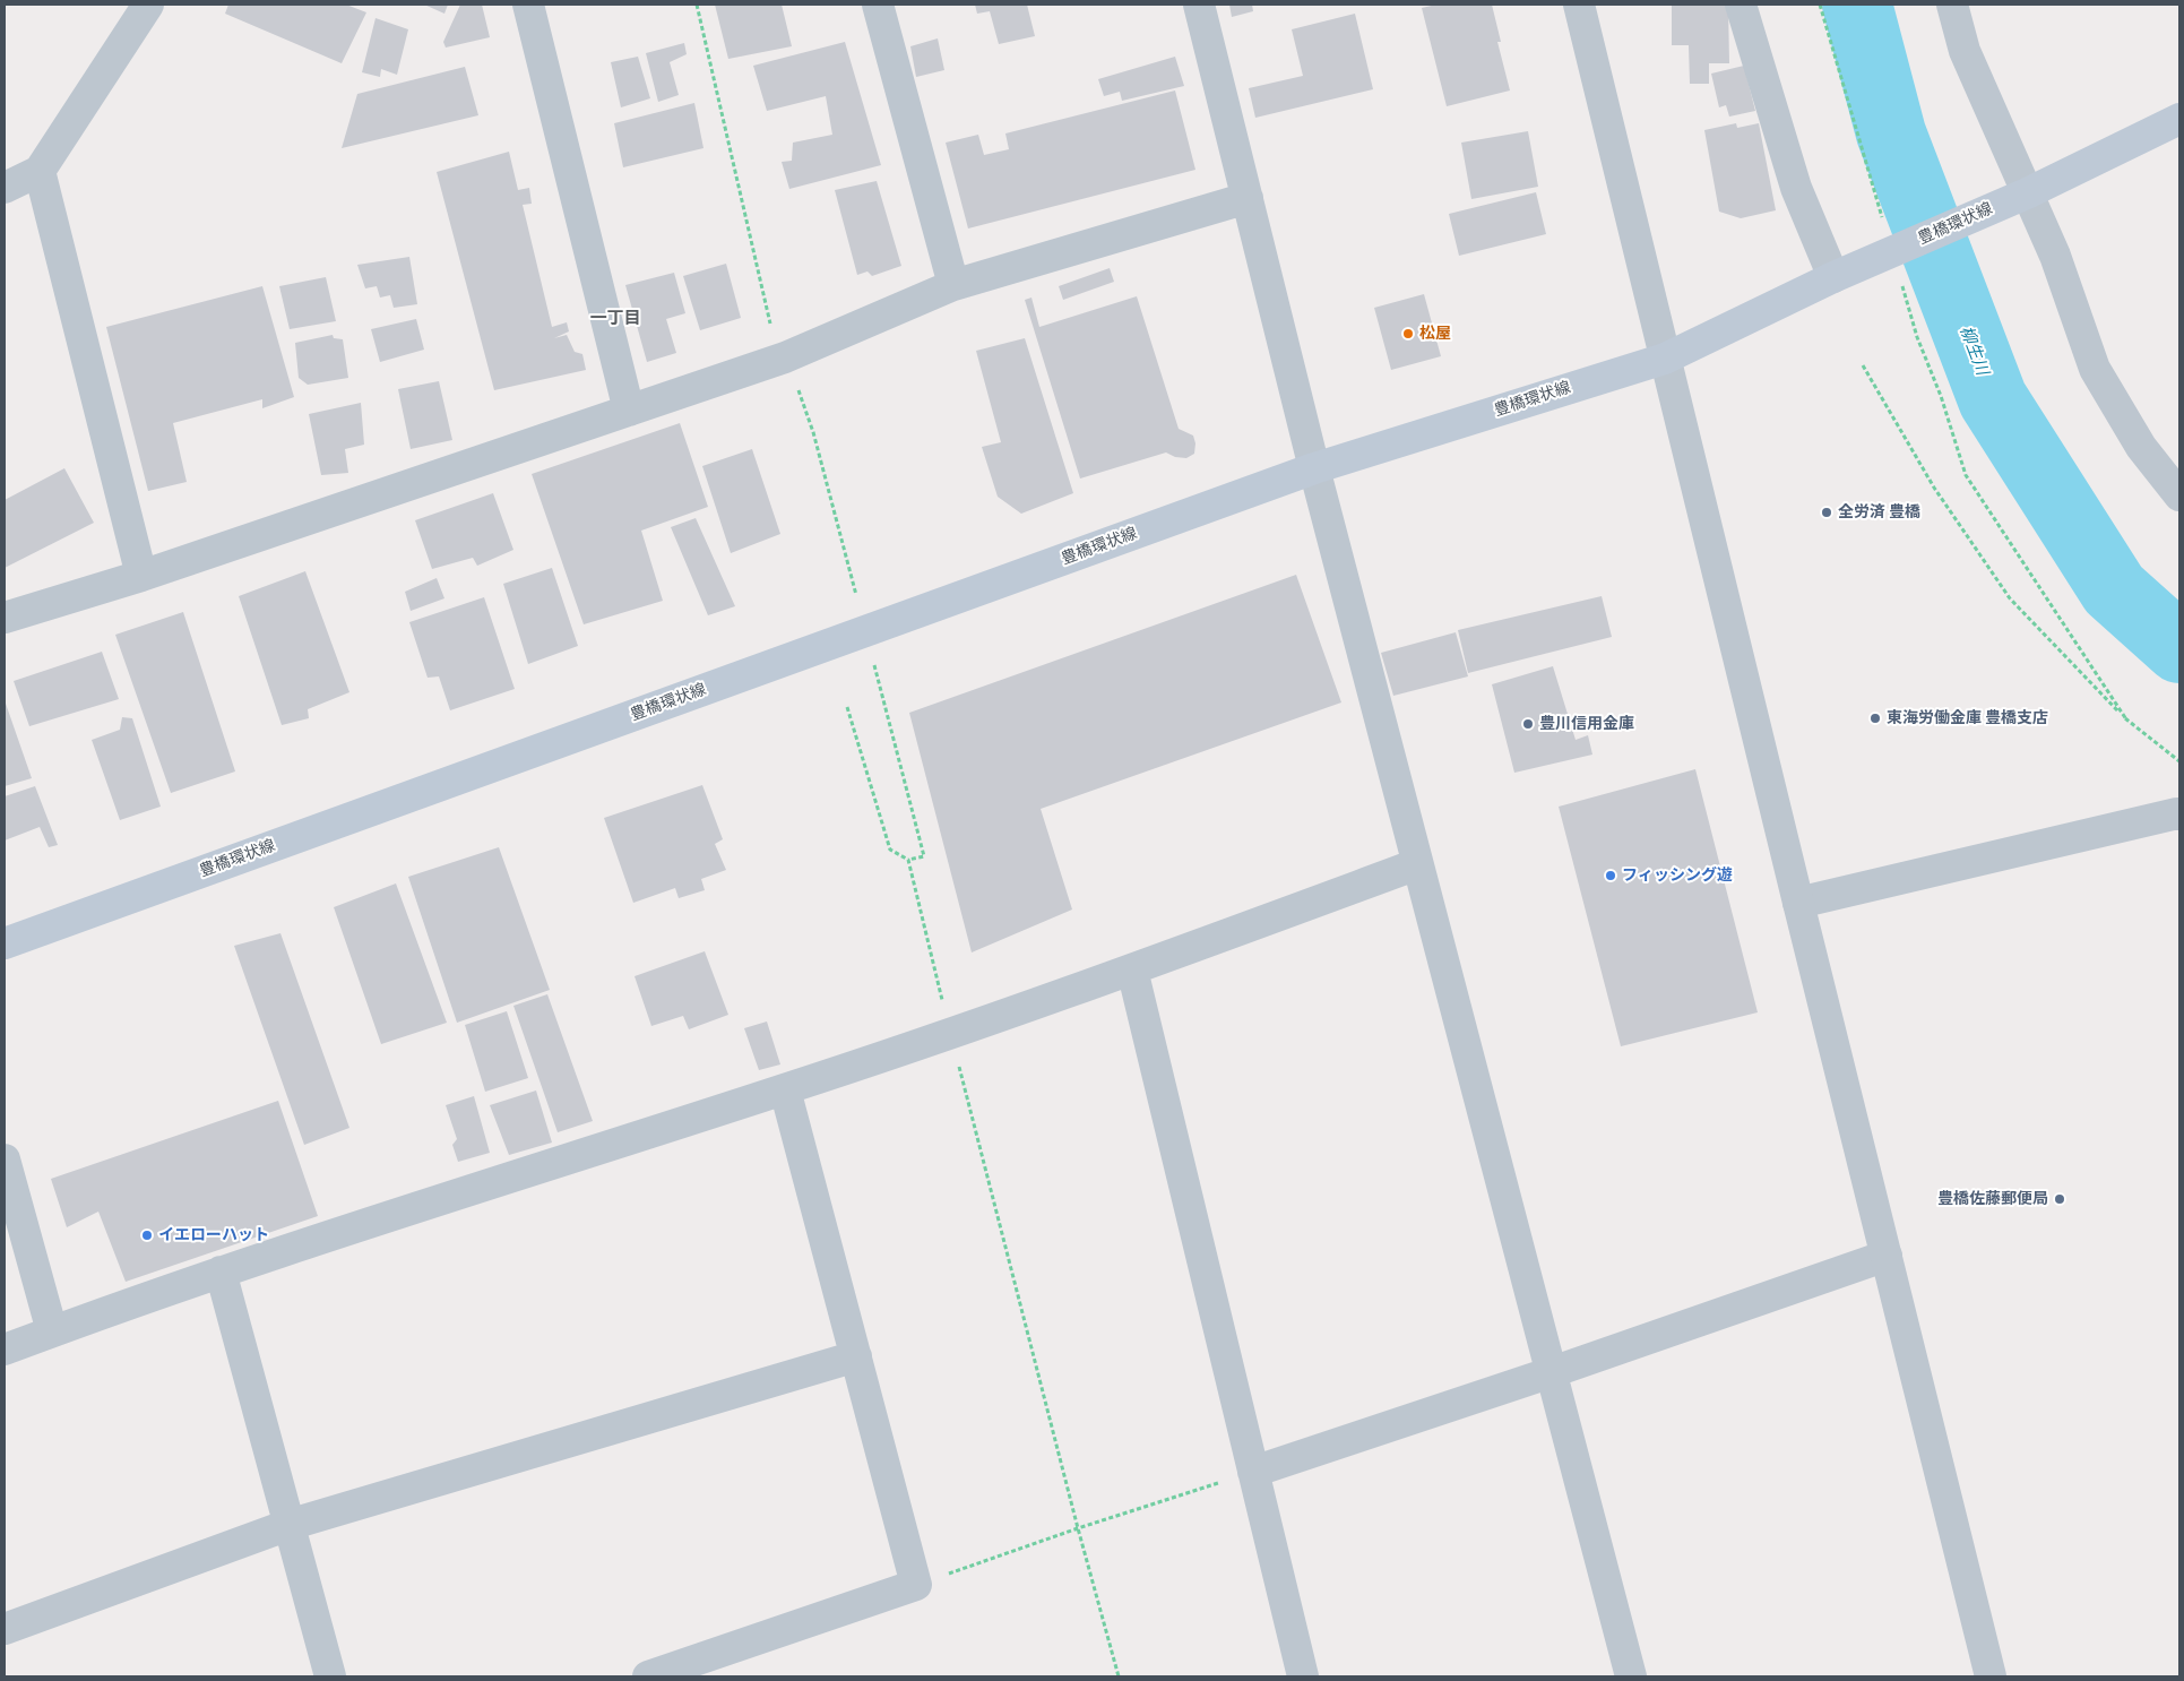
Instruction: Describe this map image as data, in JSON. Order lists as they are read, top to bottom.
{
  "streets": {
    "main road": ["豊橋環状線"]
  },
  "districts": ["一丁目"],
  "water": ["柳生川"],
  "places": [
    "松屋",
    "全労済 豊橋",
    "東海労働金庫 豊橋支店",
    "豊川信用金庫",
    "フィッシング遊",
    "豊橋佐藤郵便局",
    "イエローハット"
  ]
}
